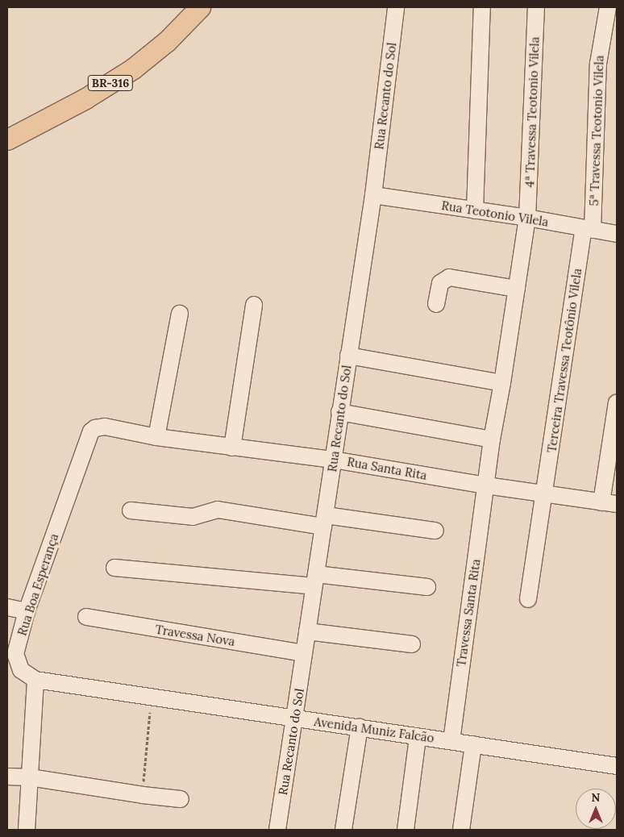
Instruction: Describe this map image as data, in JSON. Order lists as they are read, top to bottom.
{
  "streets": {
    "main road": ["BR-316"],
    "street": [
      "Rua Recanto do Sol",
      "4ª Travessa Teotonio Vilela",
      "5ª Travessa Teotonio Vilela",
      "Rua Teotonio Vilela",
      "Terceira Travessa Teotônio Vilela",
      "Rua Santa Rita",
      "Rua Boa Esperança",
      "Travessa Santa Rita",
      "Travessa Nova",
      "Avenida Muniz Falcão"
    ]
  },
  "crossings": [
    ["Rua Recanto do Sol", "Rua Teotonio Vilela"],
    ["Rua Recanto do Sol", "Rua Santa Rita"],
    ["Rua Recanto do Sol", "Travessa Nova"],
    ["Rua Recanto do Sol", "Avenida Muniz Falcão"],
    ["4ª Travessa Teotonio Vilela", "Rua Teotonio Vilela"],
    ["5ª Travessa Teotonio Vilela", "Rua Teotonio Vilela"],
    ["5ª Travessa Teotonio Vilela", "Terceira Travessa Teotônio Vilela"],
    ["Rua Teotonio Vilela", "Terceira Travessa Teotônio Vilela"],
    ["Terceira Travessa Teotônio Vilela", "Rua Santa Rita"],
    ["Rua Santa Rita", "Rua Boa Esperança"],
    ["Rua Santa Rita", "Travessa Santa Rita"],
    ["Rua Boa Esperança", "Avenida Muniz Falcão"],
    ["Travessa Santa Rita", "Avenida Muniz Falcão"]
  ],
  "north": "top"
}
